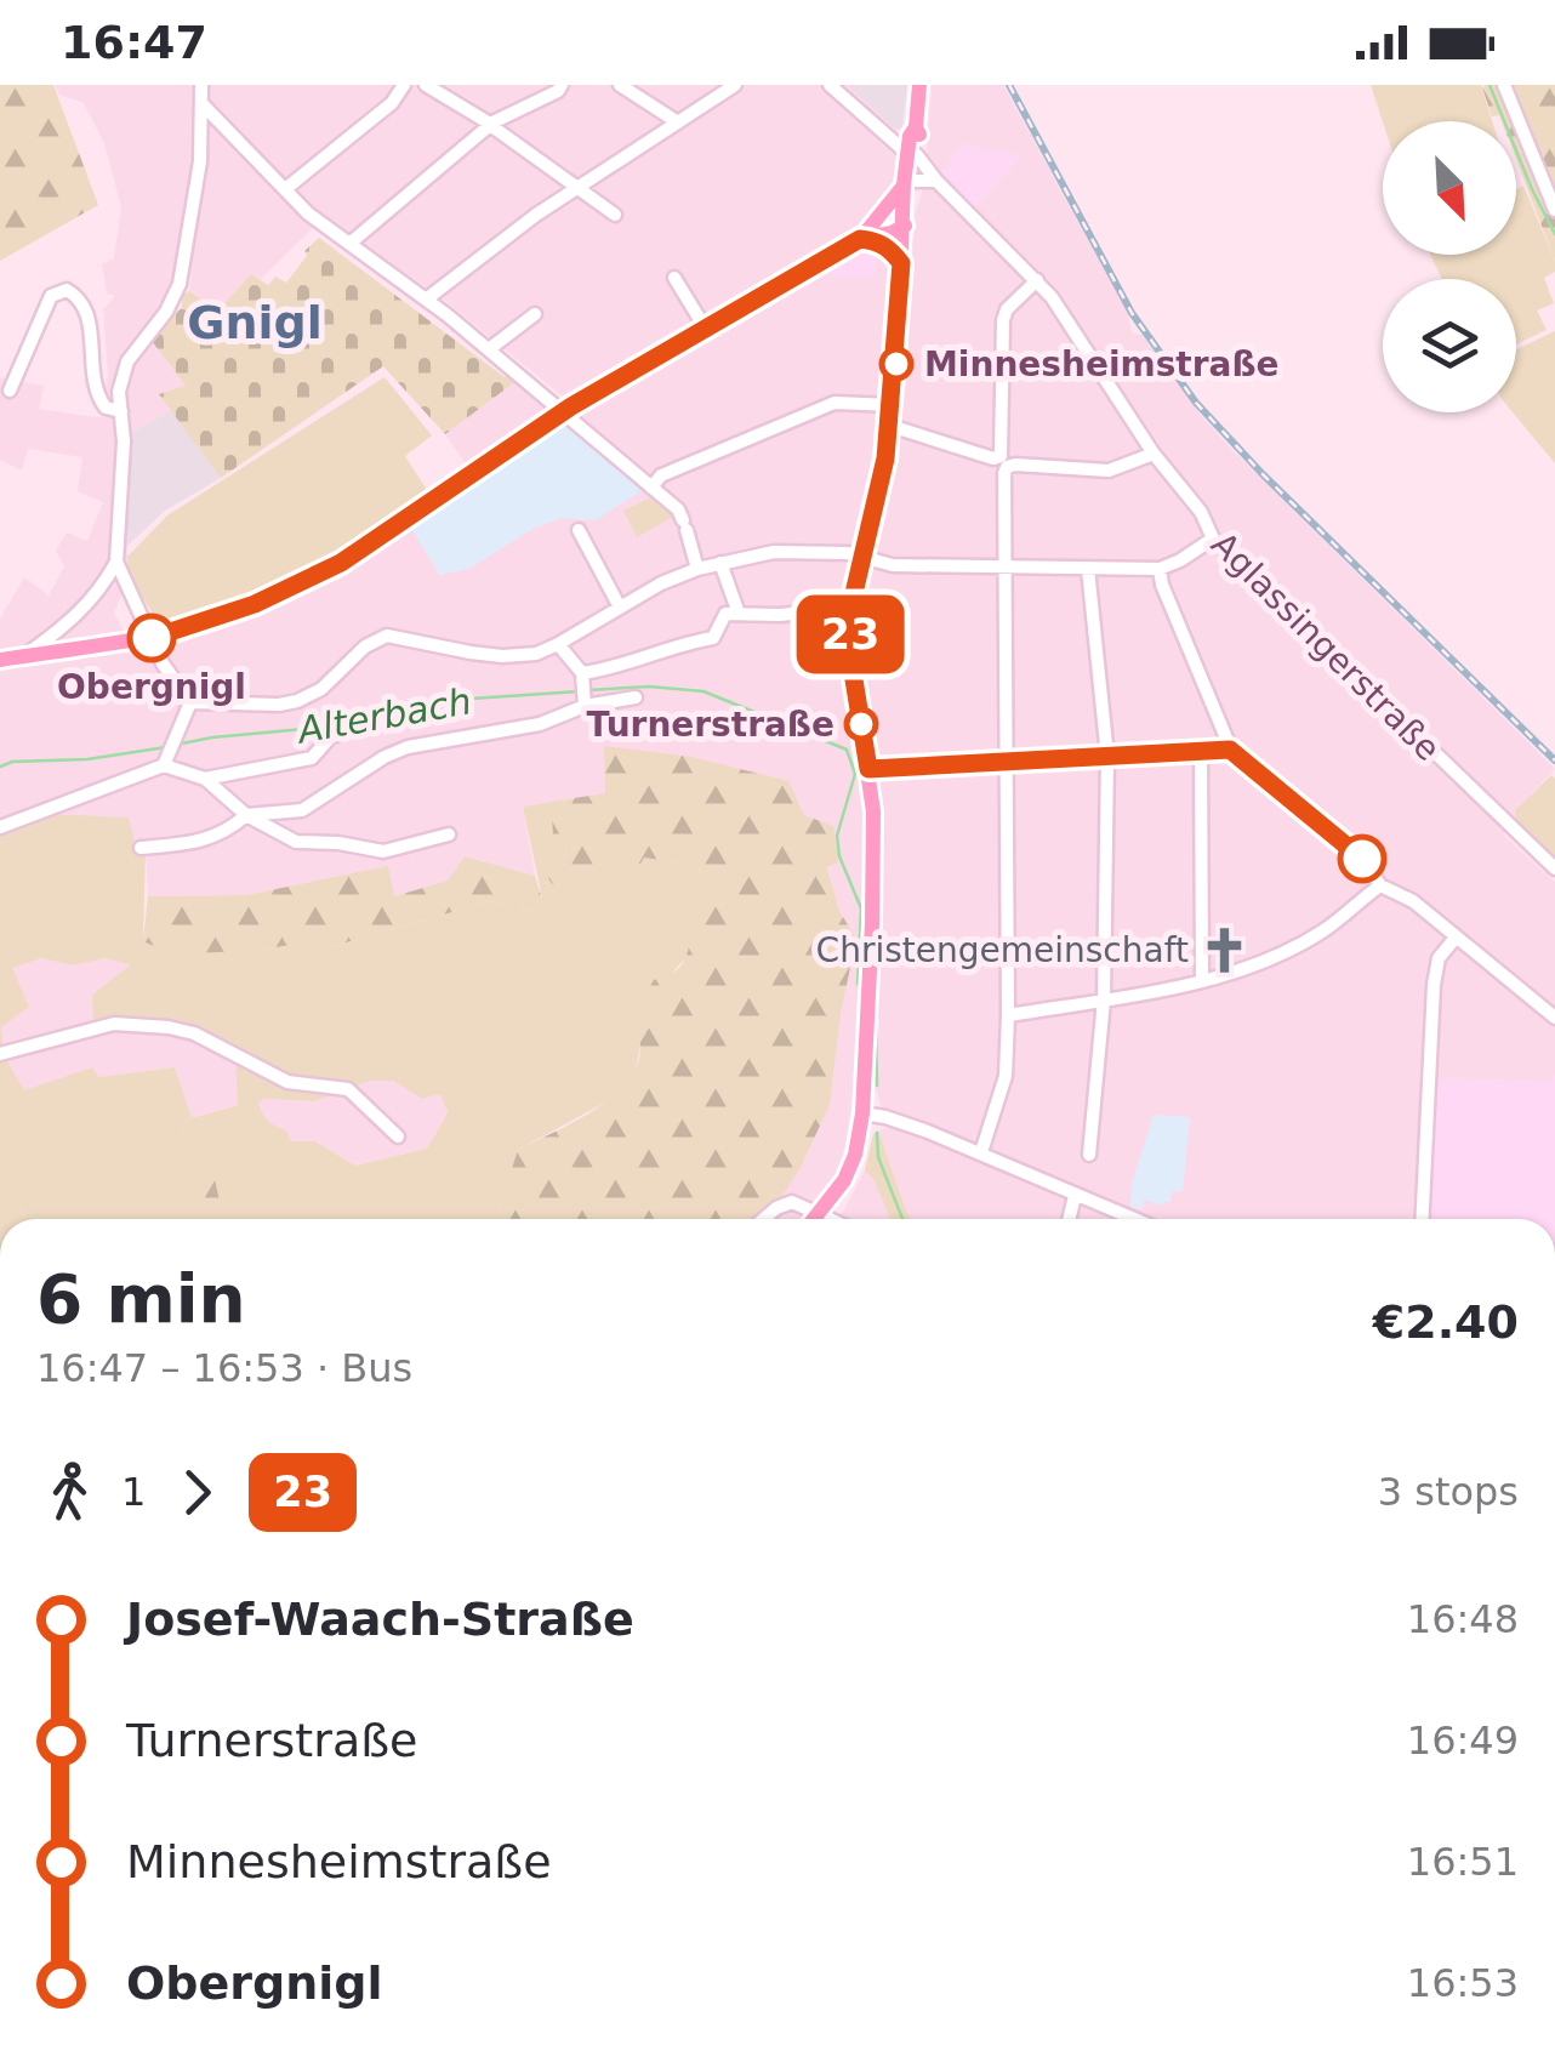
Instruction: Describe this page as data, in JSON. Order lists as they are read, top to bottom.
{
  "streets": {
    "street": ["Aglassingerstraße"]
  },
  "districts": ["Gnigl"],
  "water": ["Alterbach"],
  "places": {
    "other": ["Minnesheimstraße", "Obergnigl", "Turnerstraße"],
    "church": ["Christengemeinschaft"]
  },
  "lines": ["bus line 23"],
  "north": "bottom right",
  "page": {
    "status": "16:47",
    "on_map": "23",
    "heading": ["6 min", "16:47 – 16:53 · Bus", "€2.40"],
    "legs": ["1", "23", "3 stops"],
    "list": [
      {
        "name": "Josef-Waach-Straße",
        "value": "16:48"
      },
      {
        "name": "Turnerstraße",
        "value": "16:49"
      },
      {
        "name": "Minnesheimstraße",
        "value": "16:51"
      },
      {
        "name": "Obergnigl",
        "value": "16:53"
      }
    ]
  }
}
